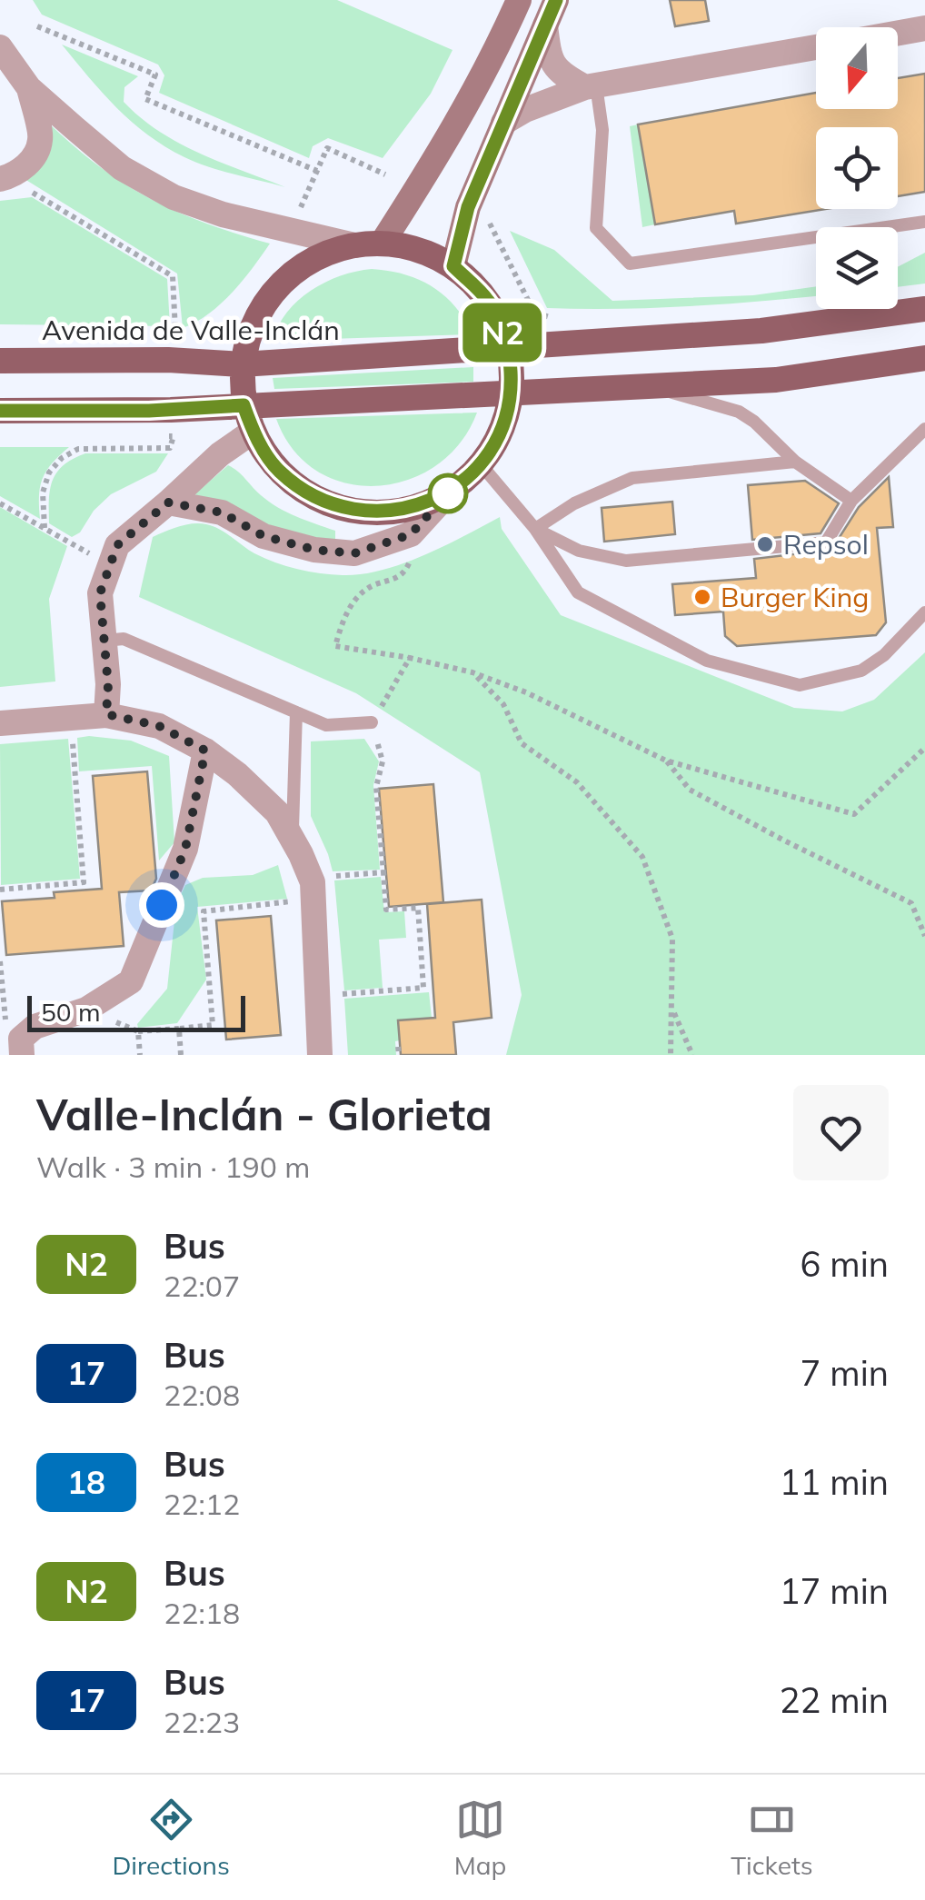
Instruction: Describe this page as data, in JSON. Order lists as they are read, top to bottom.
{
  "streets": {
    "main road": ["Avenida de Valle-Inclán"]
  },
  "places": ["Repsol", "Burger King"],
  "lines": ["bus line N2"],
  "scale_bar": "50 m",
  "north": "bottom",
  "page": {
    "on_map": "N2",
    "scale": "50 m",
    "heading": ["Valle-Inclán - Glorieta", "Walk · 3 min · 190 m"],
    "list": [
      {
        "mark": "N2",
        "name": "Bus",
        "note": "22:07",
        "value": "6 min"
      },
      {
        "mark": "17",
        "name": "Bus",
        "note": "22:08",
        "value": "7 min"
      },
      {
        "mark": "18",
        "name": "Bus",
        "note": "22:12",
        "value": "11 min"
      },
      {
        "mark": "N2",
        "name": "Bus",
        "note": "22:18",
        "value": "17 min"
      },
      {
        "mark": "17",
        "name": "Bus",
        "note": "22:23",
        "value": "22 min"
      }
    ],
    "tabs": ["Directions", "Map", "Tickets"]
  }
}
